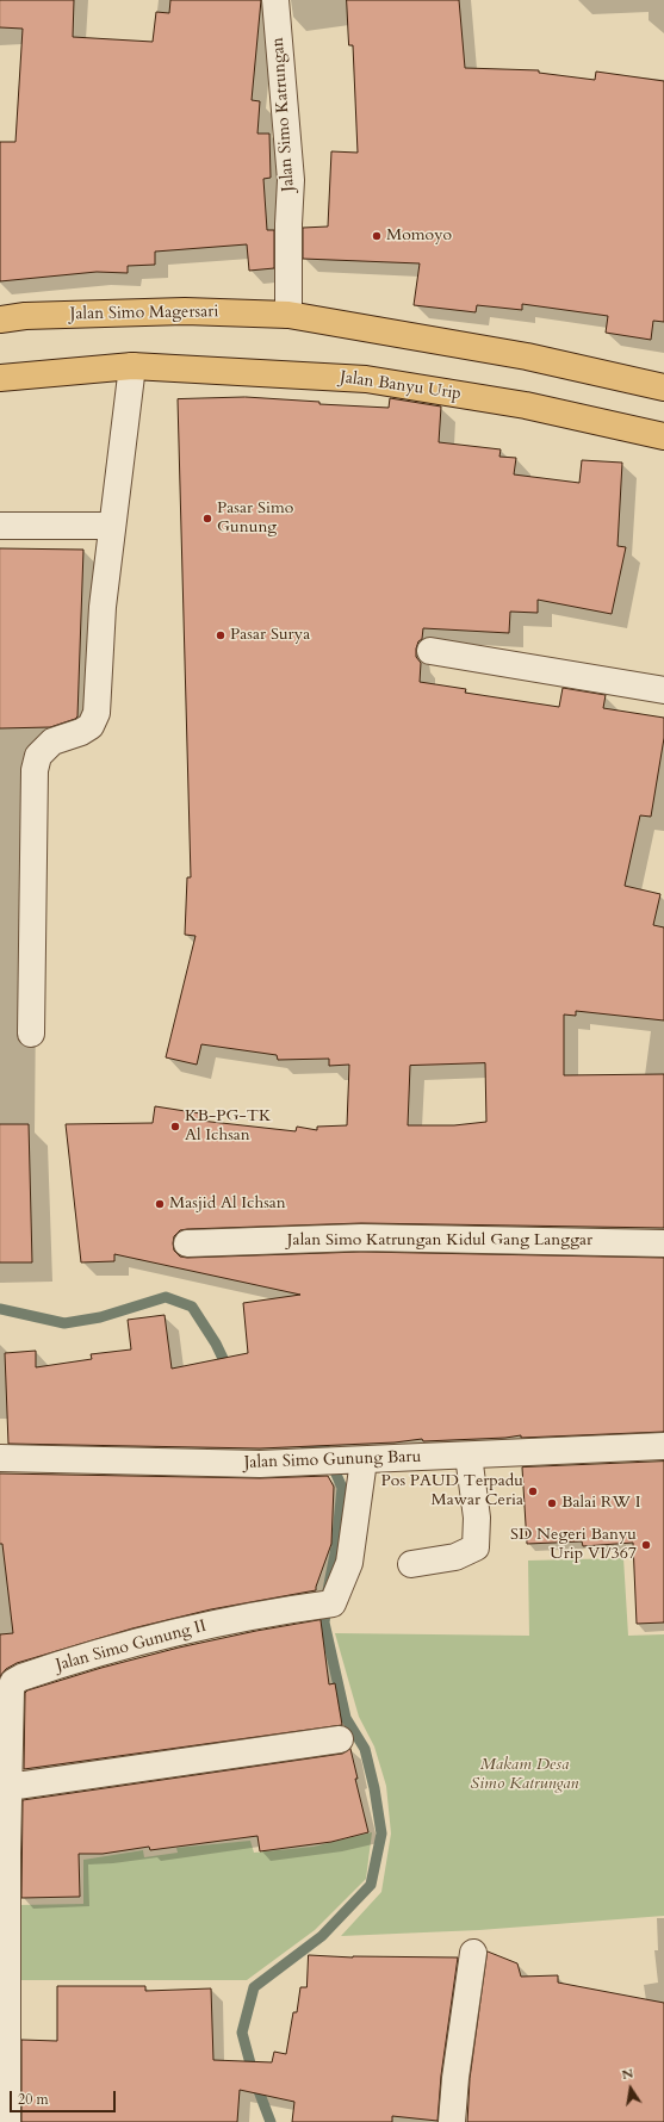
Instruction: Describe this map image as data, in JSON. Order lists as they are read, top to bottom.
{
  "streets": {
    "main road": ["Jalan Simo Magersari", "Jalan Banyu Urip"],
    "street": [
      "Jalan Simo Katrungan",
      "Jalan Simo Katrungan Kidul Gang Langgar",
      "Jalan Simo Gunung Baru",
      "Jalan Simo Gunung II"
    ]
  },
  "crossings": [
    ["Jalan Simo Katrungan", "Jalan Simo Magersari"],
    ["Jalan Simo Gunung Baru", "Jalan Simo Gunung II"]
  ],
  "parks": ["Makam Desa Simo Katrungan"],
  "places": [
    "Momoyo",
    "Pasar Simo Gunung",
    "Pasar Surya",
    "KB-PG-TK Al Ichsan",
    "Masjid Al Ichsan",
    "Pos PAUD Terpadu Mawar Ceria",
    "Balai RW I",
    "SD Negeri Banyu Urip VI/367"
  ],
  "scale_bar": "20 m",
  "north": "top"
}
